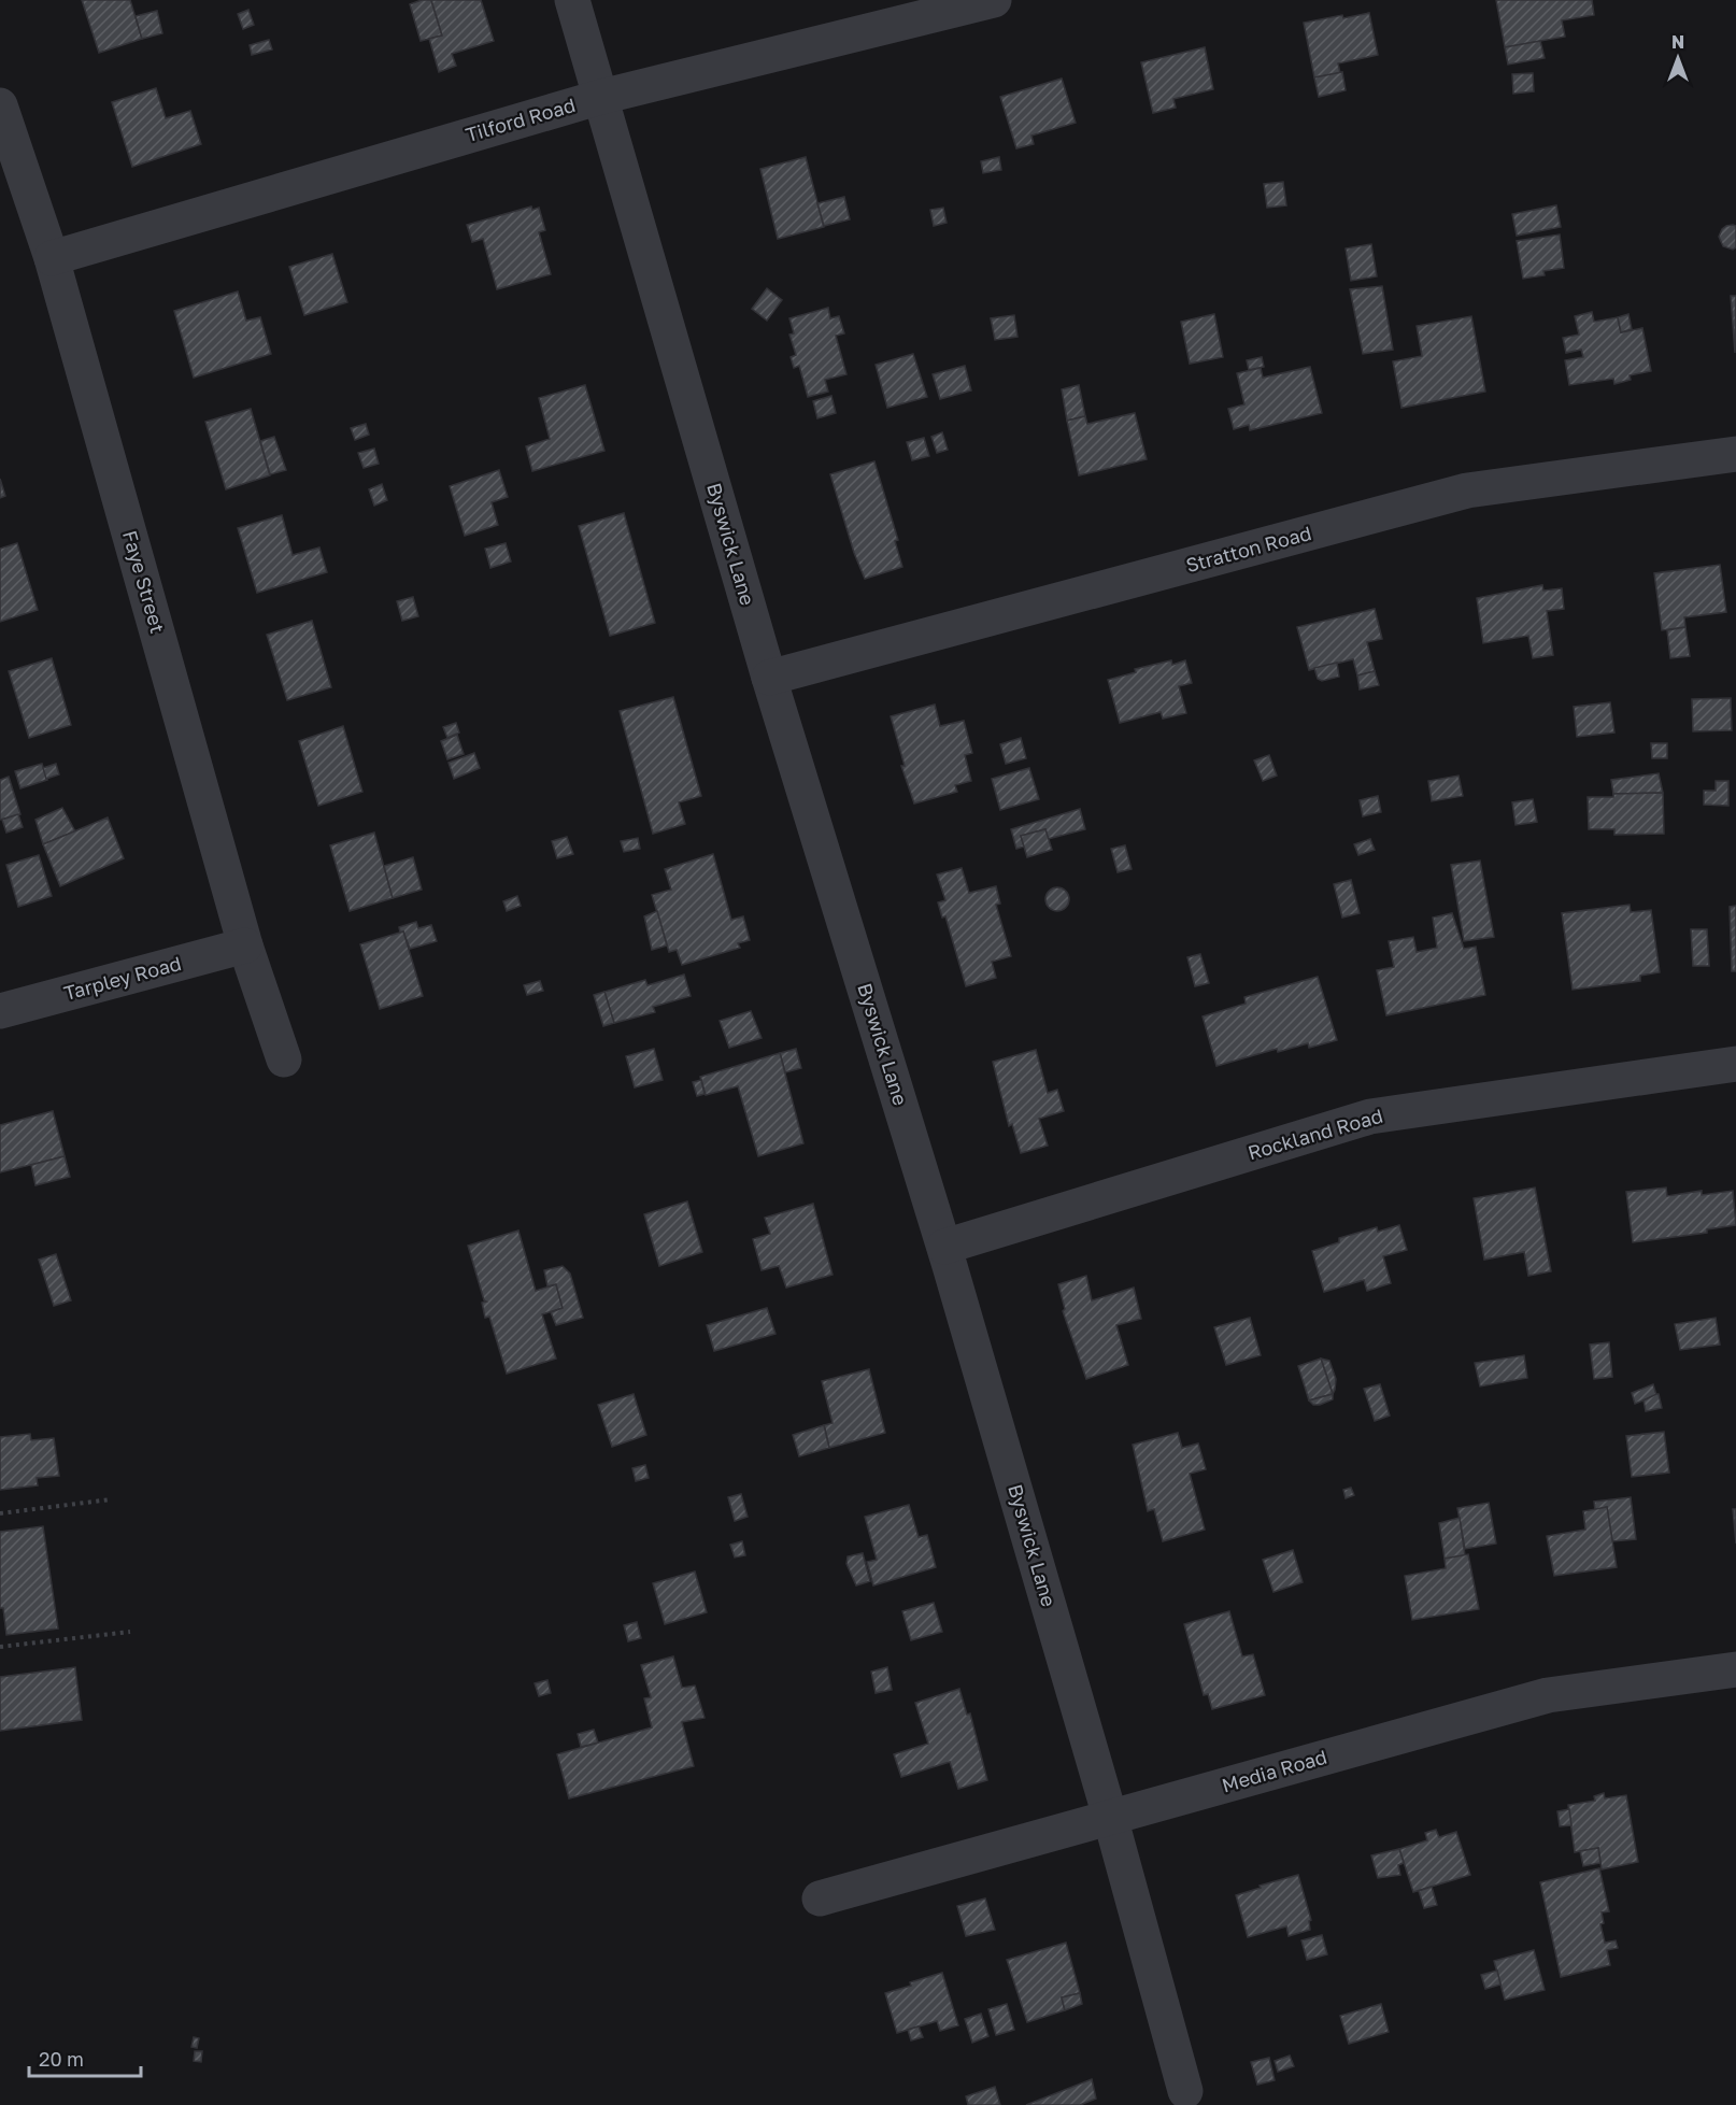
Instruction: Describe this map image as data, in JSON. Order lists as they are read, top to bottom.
{
  "streets": {
    "street": [
      "Tilford Road",
      "Byswick Lane",
      "Stratton Road",
      "Faye Street",
      "Tarpley Road",
      "Rockland Road",
      "Media Road"
    ]
  },
  "crossings": [
    ["Tilford Road", "Byswick Lane"],
    ["Tilford Road", "Faye Street"],
    ["Byswick Lane", "Stratton Road"],
    ["Byswick Lane", "Rockland Road"],
    ["Byswick Lane", "Media Road"],
    ["Faye Street", "Tarpley Road"]
  ],
  "scale_bar": "20 m",
  "north": "top"
}
